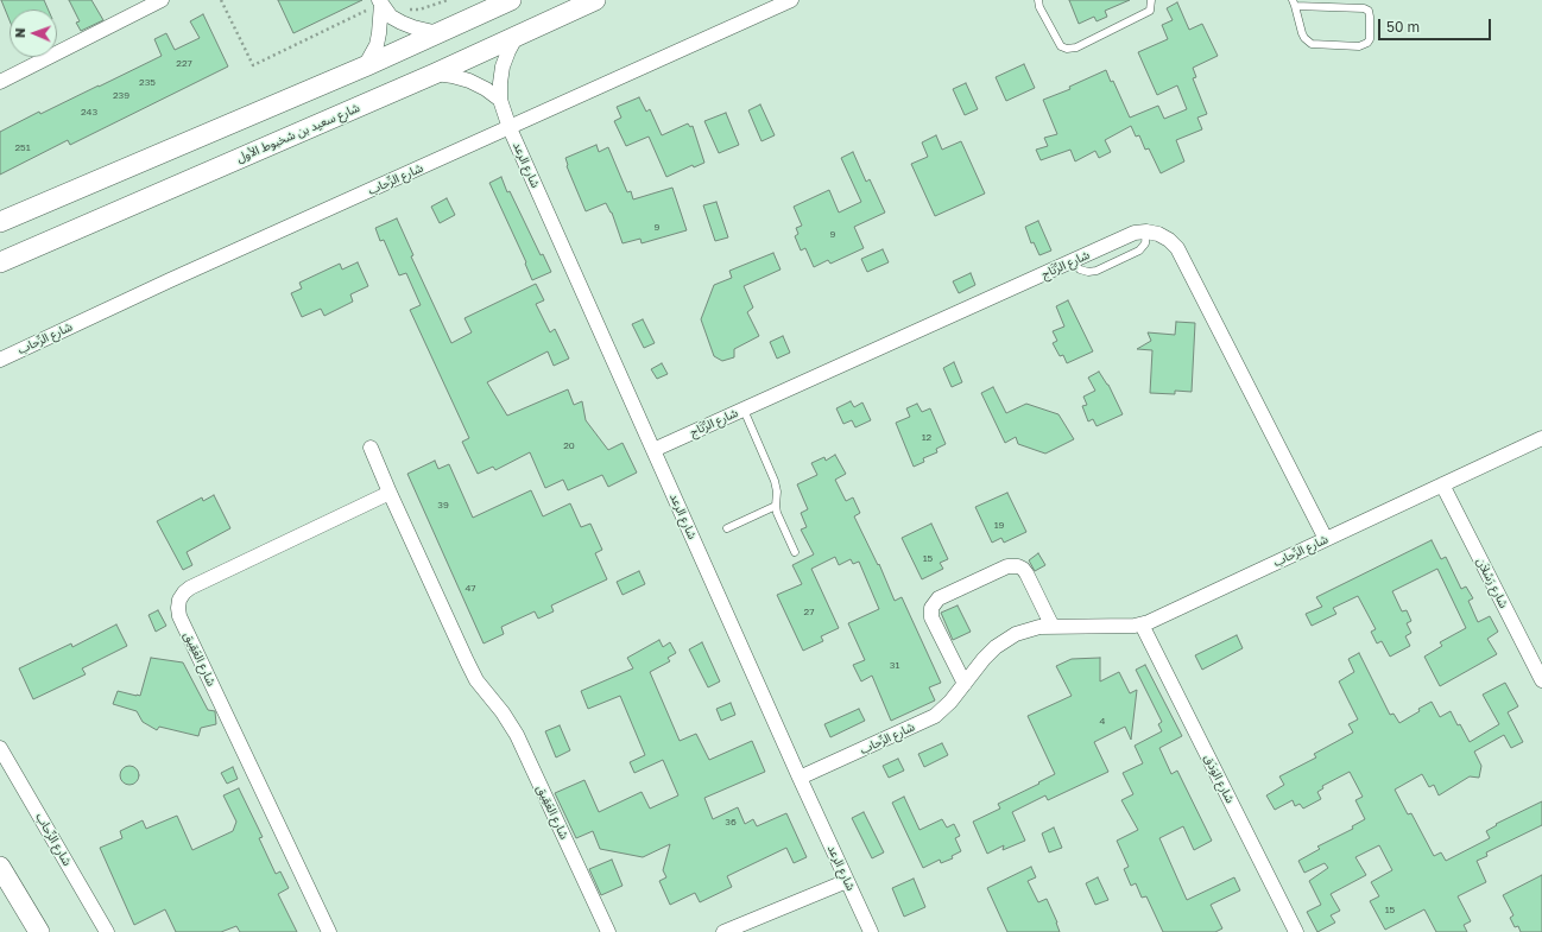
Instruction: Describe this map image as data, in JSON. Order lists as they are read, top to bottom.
{
  "streets": {
    "main road": ["شارع سعيد بن شخبوط الأول"],
    "street": [
      "شارع الرعد",
      "شارع الرِّحاب",
      "شارع الرِّتَاج",
      "شارع رَسْلاَن",
      "شارع العَقِيق",
      "شارع الوَدَق"
    ]
  },
  "crossings": [
    ["شارع سعيد بن شخبوط الأول", "شارع الرعد"],
    ["شارع الرعد", "شارع الرِّحاب"],
    ["شارع الرعد", "شارع الرِّتَاج"],
    ["شارع الرِّحاب", "شارع الرِّتَاج"],
    ["شارع الرِّحاب", "شارع رَسْلاَن"],
    ["شارع الرِّحاب", "شارع الوَدَق"]
  ],
  "house_numbers": [
    "227",
    "235",
    "239",
    "243",
    "251",
    "9",
    "9",
    "12",
    "20",
    "39",
    "19",
    "15",
    "47",
    "27",
    "31",
    "4",
    "36",
    "15"
  ],
  "scale_bar": "50 m",
  "north": "left"
}
